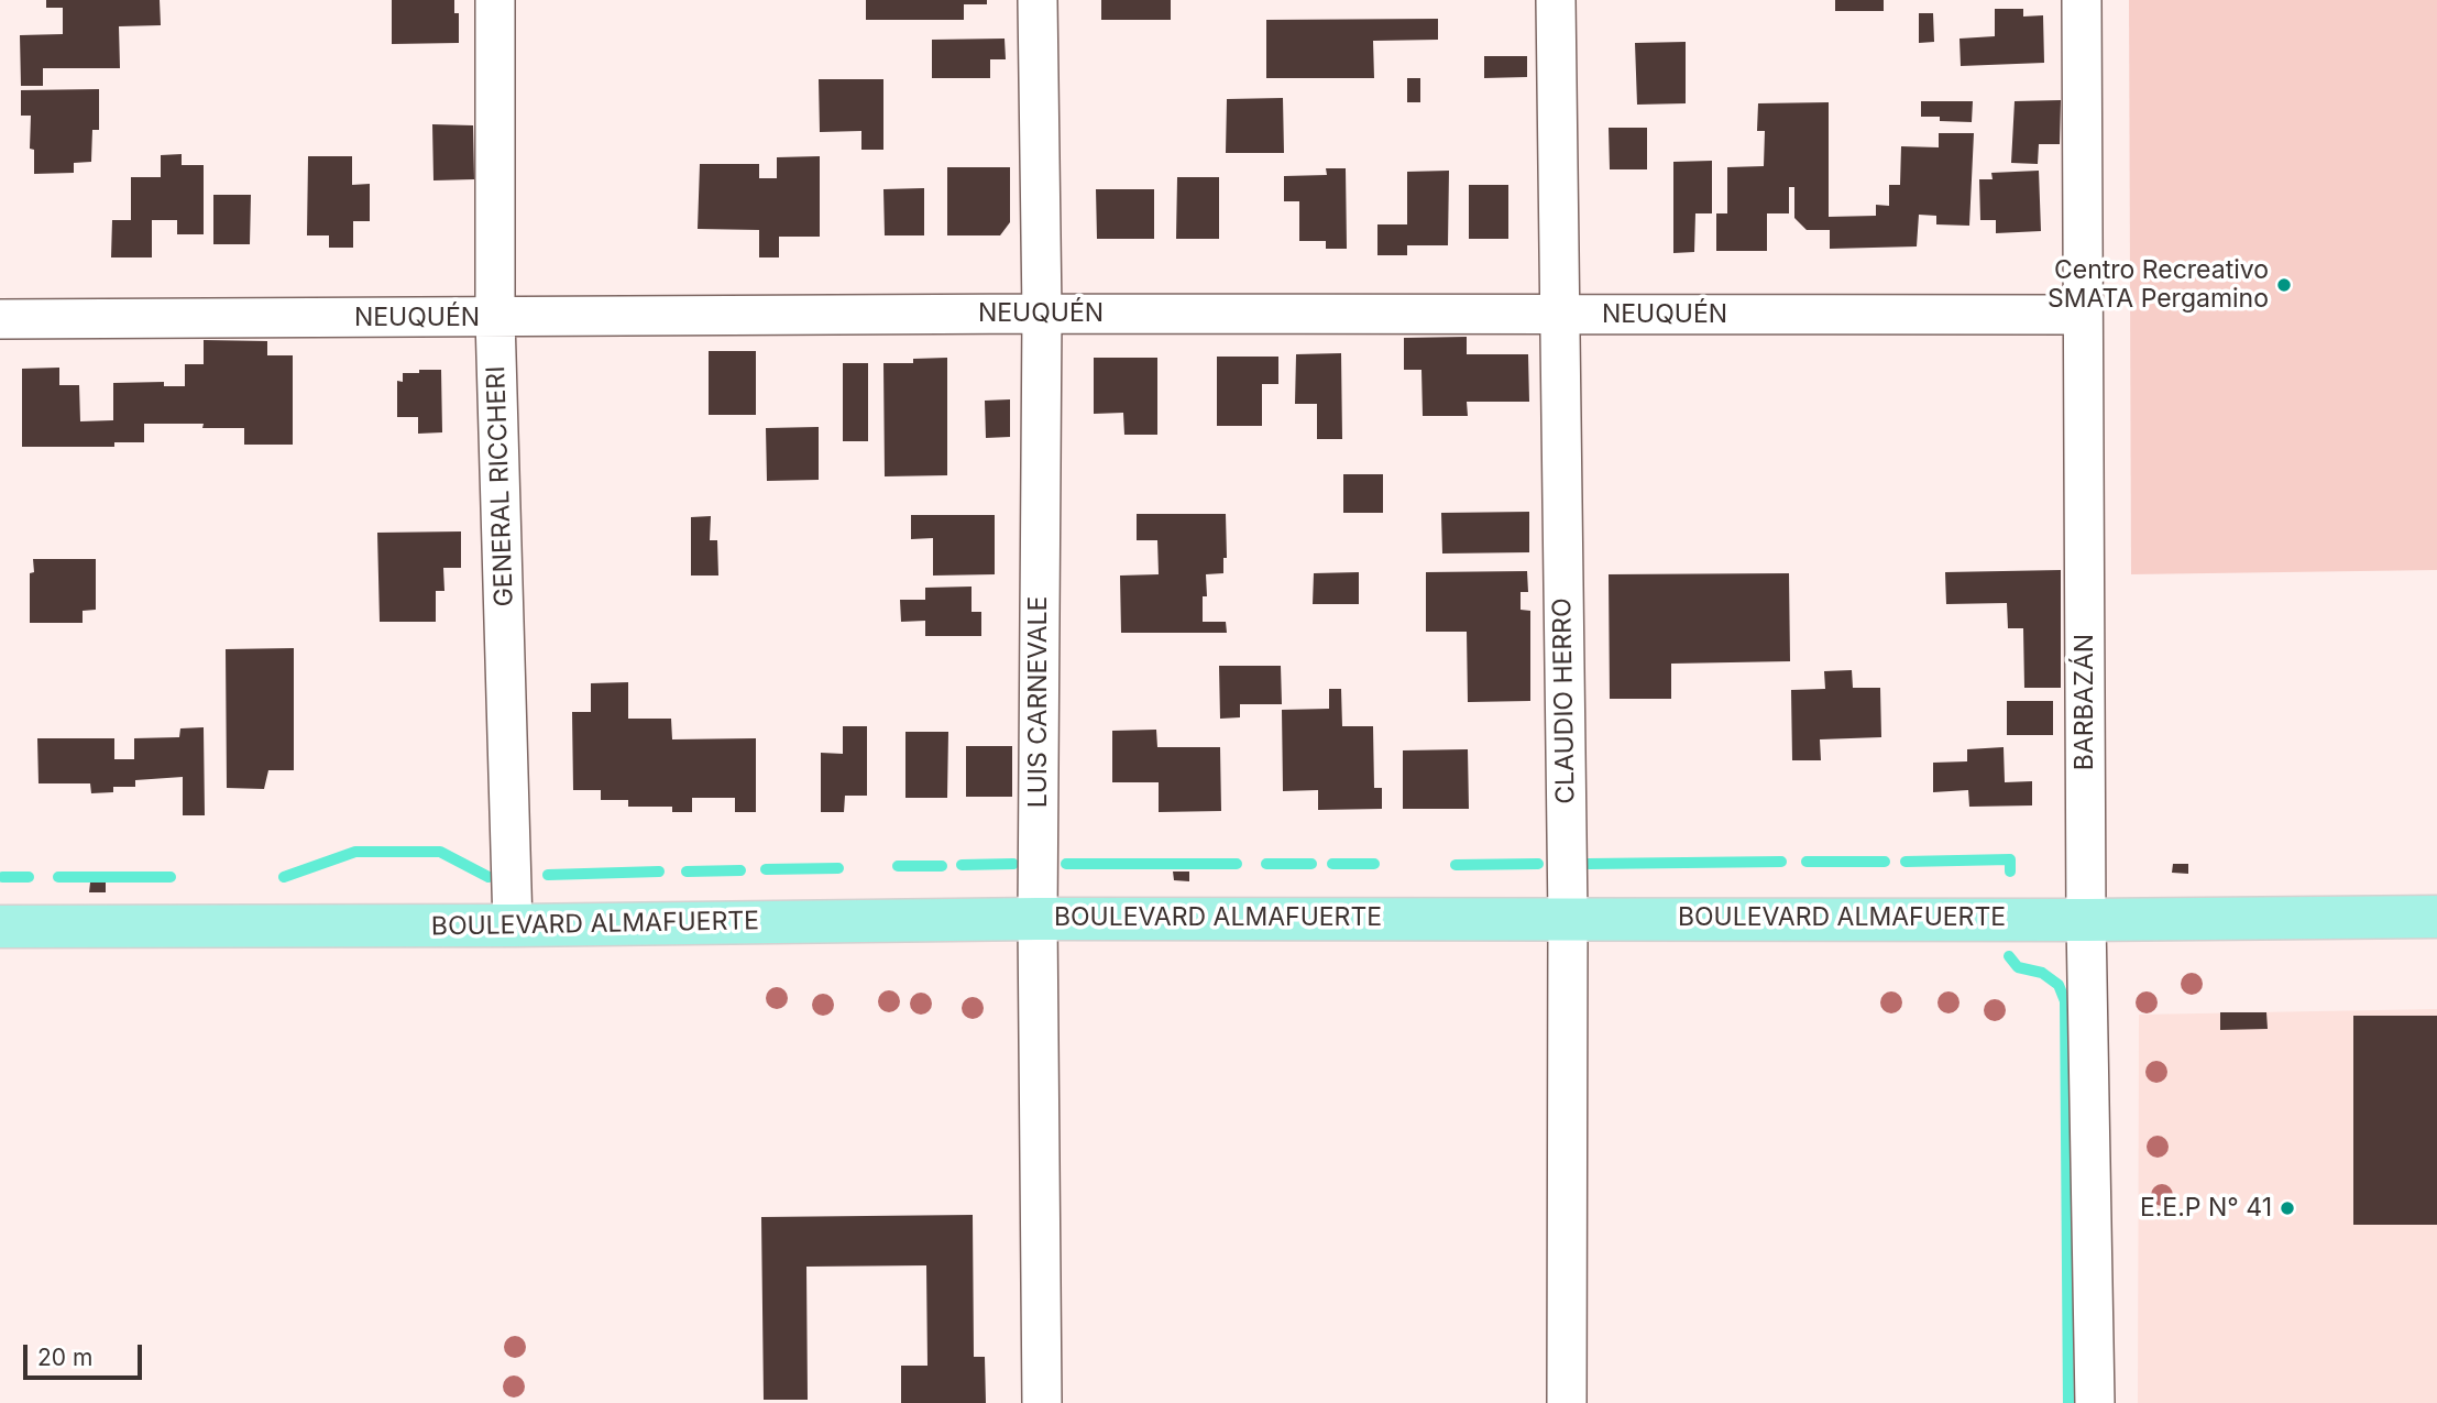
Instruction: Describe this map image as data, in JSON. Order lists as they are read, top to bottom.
{
  "streets": {
    "main road": ["BOULEVARD ALMAFUERTE"],
    "street": [
      "NEUQUÉN",
      "GENERAL RICCHERI",
      "CLAUDIO HERRO",
      "LUIS CARNEVALE",
      "BARBAZÁN"
    ]
  },
  "crossings": [
    ["NEUQUÉN", "GENERAL RICCHERI"],
    ["NEUQUÉN", "CLAUDIO HERRO"],
    ["NEUQUÉN", "LUIS CARNEVALE"],
    ["NEUQUÉN", "BARBAZÁN"],
    ["GENERAL RICCHERI", "BOULEVARD ALMAFUERTE"],
    ["CLAUDIO HERRO", "BOULEVARD ALMAFUERTE"],
    ["LUIS CARNEVALE", "BOULEVARD ALMAFUERTE"],
    ["BARBAZÁN", "BOULEVARD ALMAFUERTE"]
  ],
  "places": ["Centro Recreativo SMATA Pergamino", "E.E.P N° 41"],
  "scale_bar": "20 m"
}
